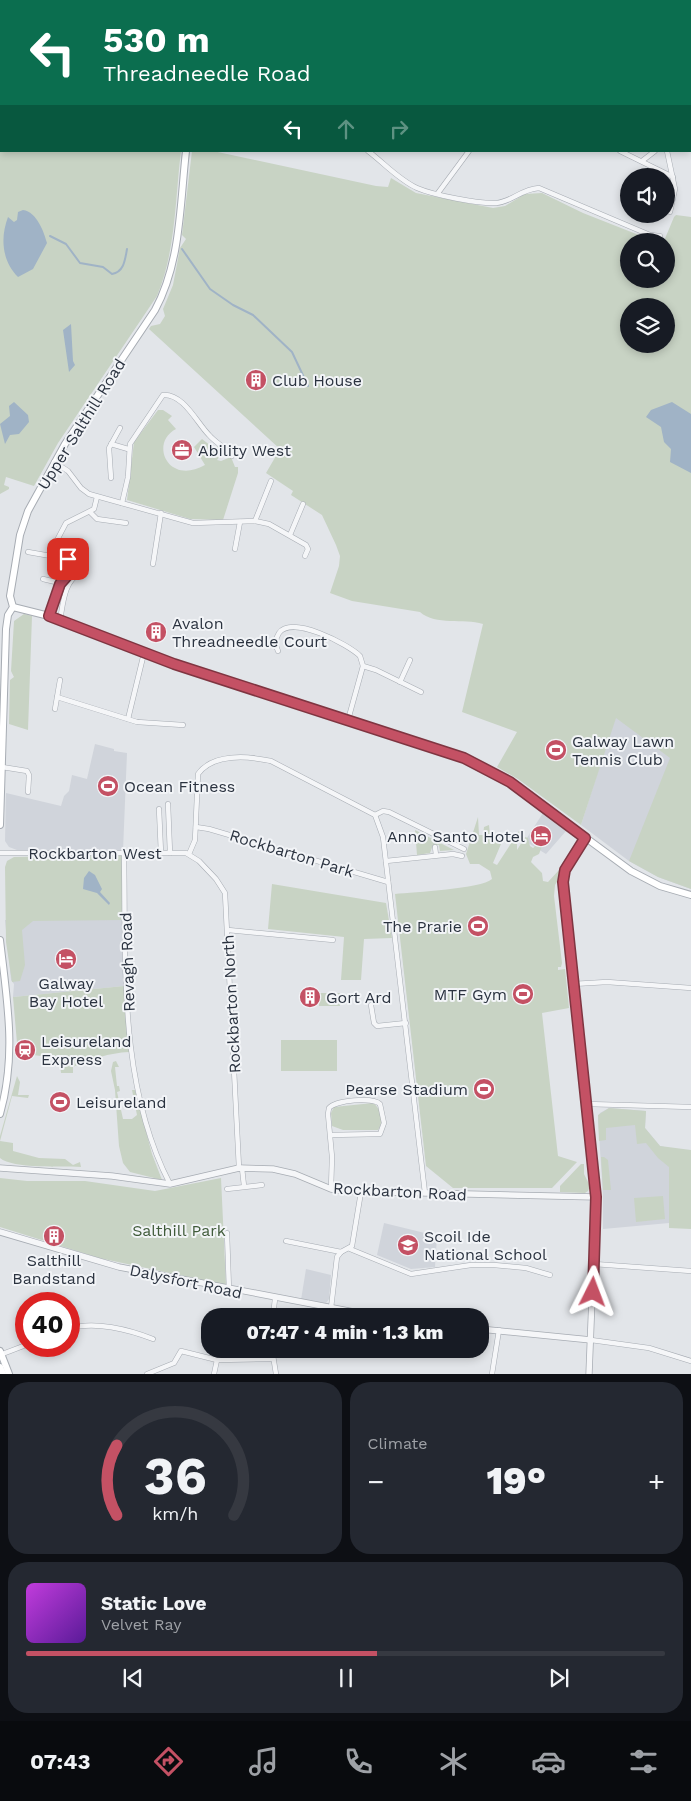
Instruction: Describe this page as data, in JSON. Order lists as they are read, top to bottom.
{
  "streets": {
    "main road": ["Upper Salthill Road"],
    "street": [
      "Rockbarton West",
      "Rockbarton Park",
      "Revagh Road",
      "Rockbarton North",
      "Rockbarton Road",
      "Dalysfort Road"
    ]
  },
  "crossings": [
    ["Rockbarton West", "Revagh Road"],
    ["Rockbarton West", "Rockbarton North"],
    ["Revagh Road", "Rockbarton Road"],
    ["Rockbarton North", "Rockbarton Road"]
  ],
  "parks": ["Salthill Park"],
  "places": {
    "building": [
      "Club House",
      "Avalon Threadneedle Court",
      "Gort Ard",
      "Salthill Bandstand"
    ],
    "office": ["Ability West"],
    "sports": [
      "Galway Lawn Tennis Club",
      "Ocean Fitness",
      "The Prarie",
      "MTF Gym",
      "Pearse Stadium",
      "Leisureland"
    ],
    "hotel": ["Anno Santo Hotel", "Galway Bay Hotel"],
    "station": ["Leisureland Express"],
    "school or university": ["Scoil Ide National School"]
  },
  "page": {
    "turn": ["530 m", "Threadneedle Road"],
    "limit": "40",
    "trip": "07:47 · 4 min · 1.3 km",
    "tile": "Climate",
    "heat": ["−", "19°", "+"],
    "song": ["Static Love", "Velvet Ray"],
    "tabs": "07:43",
    "gauge": ["36", "km/h"]
  }
}
